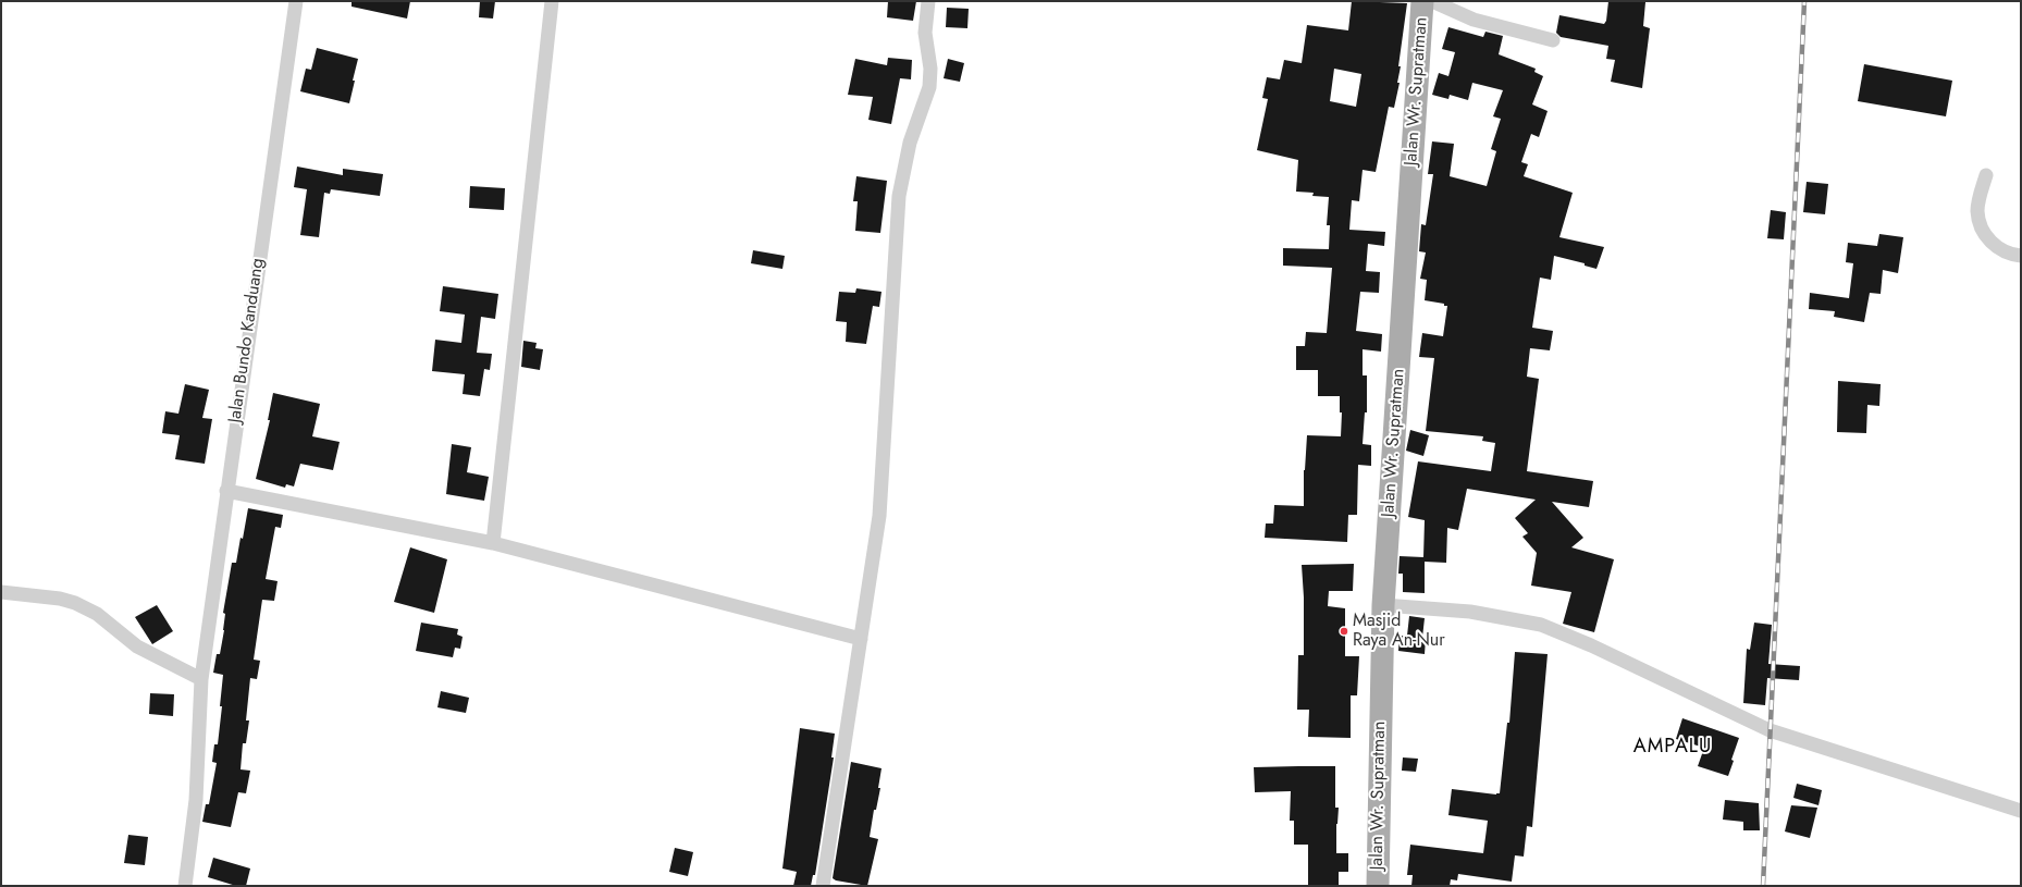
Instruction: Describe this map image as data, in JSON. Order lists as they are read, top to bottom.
{
  "streets": {
    "main road": ["Jalan Wr. Supratman"],
    "street": ["Jalan Bundo Kanduang"]
  },
  "districts": ["AMPALU"],
  "places": ["Masjid Raya An-Nur"]
}
